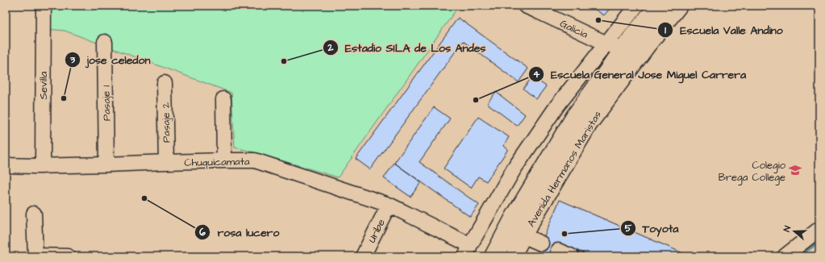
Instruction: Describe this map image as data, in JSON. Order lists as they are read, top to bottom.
{
  "streets": {
    "main road": ["Avenida Hermanos Maristas"],
    "street": [
      "Galicia",
      "Sevilla",
      "Pasaje 1",
      "Pasaje 2",
      "Chuquicamata",
      "Uribe"
    ]
  },
  "crossings": [
    ["Galicia", "Avenida Hermanos Maristas"],
    ["Sevilla", "Chuquicamata"],
    ["Pasaje 1", "Chuquicamata"],
    ["Pasaje 2", "Chuquicamata"],
    ["Chuquicamata", "Uribe"]
  ],
  "places": {
    "other": [
      "Escuela Valle Andino",
      "Estadio SILA de Los Andes",
      "jose celedon",
      "Escuela General Jose Miguel Carrera",
      "rosa lucero",
      "Toyota"
    ],
    "school or university": ["Colegio Brega College"]
  },
  "north": "left"
}
